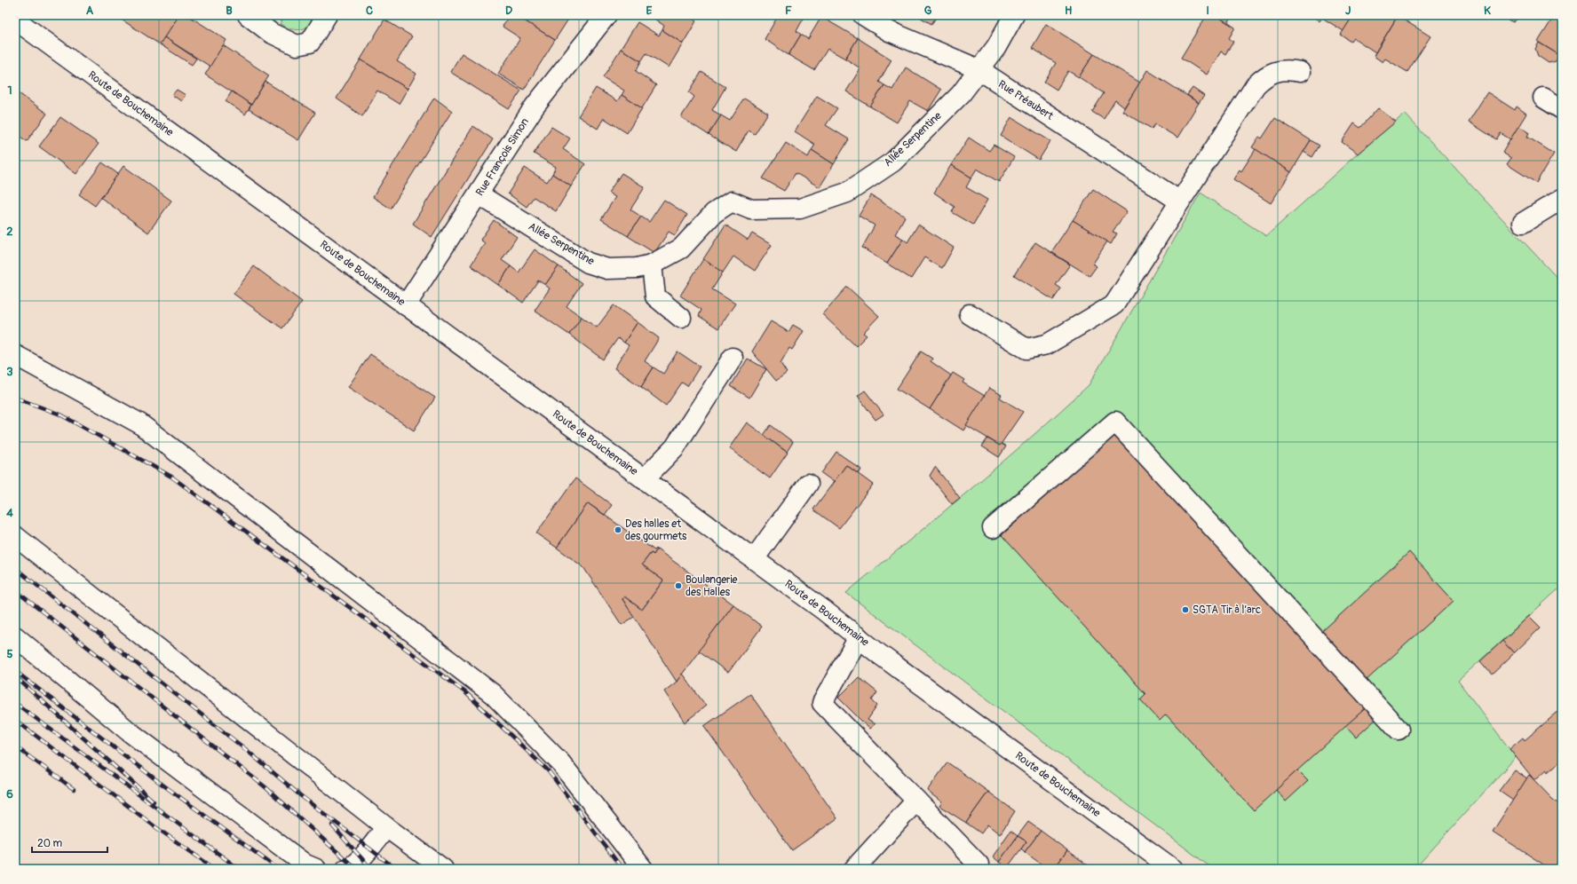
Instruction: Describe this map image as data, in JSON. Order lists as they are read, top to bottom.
{
  "streets": {
    "street": [
      "Rue Préaubert",
      "Route de Bouchemaine",
      "Allée Serpentine",
      "Rue François Simon"
    ]
  },
  "crossings": [
    ["Rue Préaubert", "Allée Serpentine"],
    ["Route de Bouchemaine", "Rue François Simon"],
    ["Allée Serpentine", "Rue François Simon"]
  ],
  "places": ["Des halles et des gourmets", "Boulangerie des Halles", "SGTA Tir à l’arc"],
  "scale_bar": "20 m",
  "grid": {
    "columns": [
      "A",
      "B",
      "C",
      "D",
      "E",
      "F",
      "G",
      "H",
      "I",
      "J",
      "K"
    ],
    "rows": [
      "1",
      "2",
      "3",
      "4",
      "5",
      "6"
    ]
  }
}
